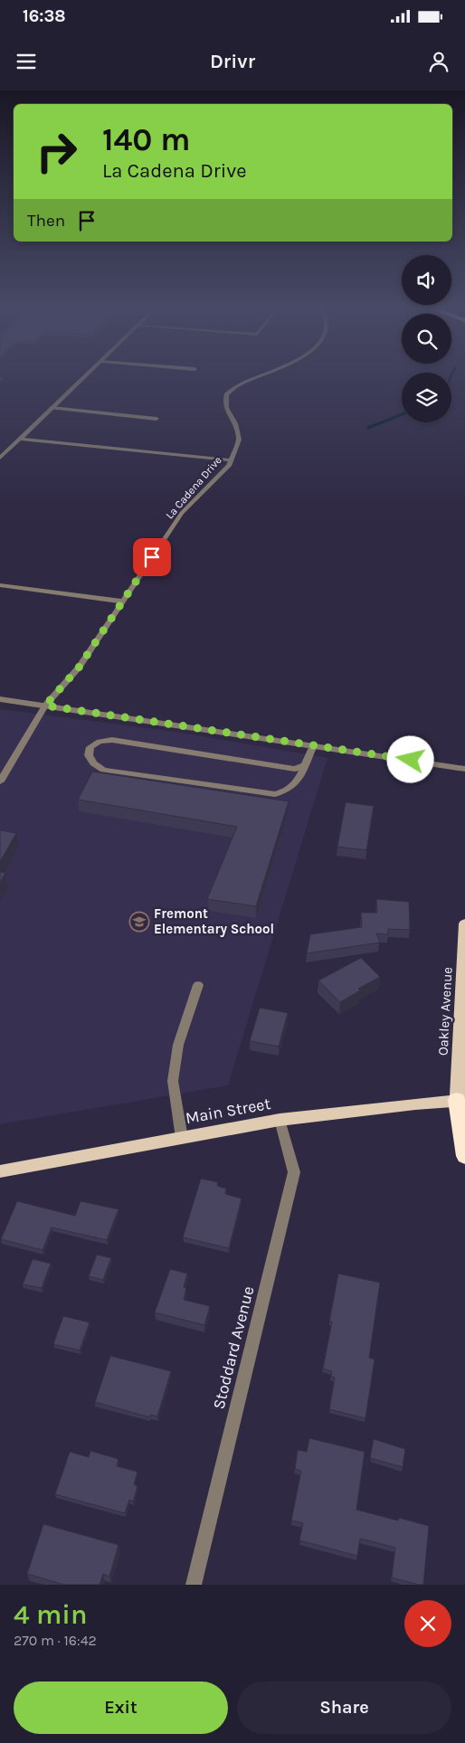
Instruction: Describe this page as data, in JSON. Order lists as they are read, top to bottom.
{
  "streets": {
    "main road": ["Oakley Avenue", "Main Street"],
    "street": ["La Cadena Drive", "Stoddard Avenue"]
  },
  "crossings": [
    ["Oakley Avenue", "Main Street"],
    ["Main Street", "Stoddard Avenue"]
  ],
  "places": {
    "school or university": ["Fremont Elementary School"]
  },
  "page": {
    "status": "16:38",
    "header": "Drivr",
    "turn": ["140 m", "La Cadena Drive"],
    "then": "Then",
    "heading": ["4 min", "270 m · 16:42"],
    "buttons": ["Exit", "Share"]
  }
}
